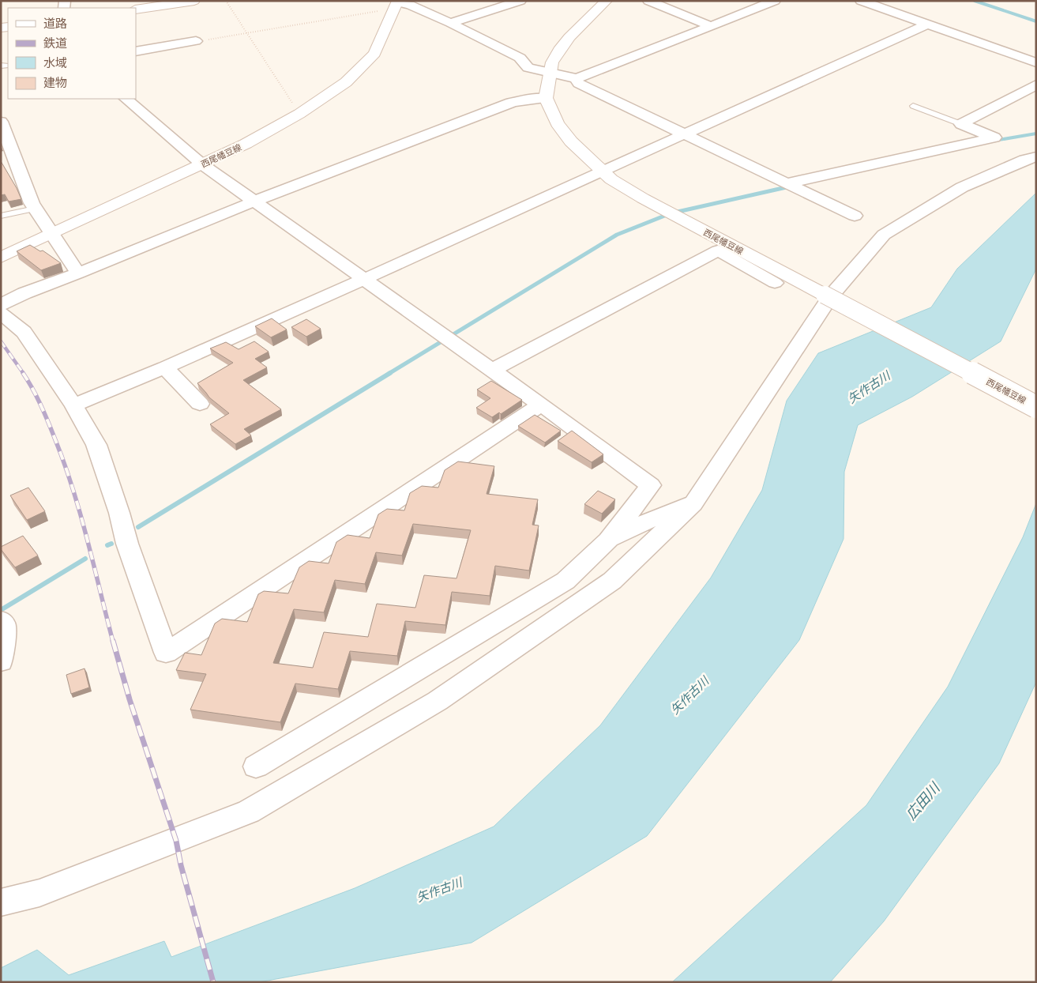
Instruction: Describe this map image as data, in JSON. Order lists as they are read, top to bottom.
{
  "streets": {
    "main road": ["西尾幡豆線"]
  },
  "water": ["矢作古川", "広田川"],
  "legend": [
    "道路",
    "鉄道",
    "水域",
    "建物"
  ]
}
